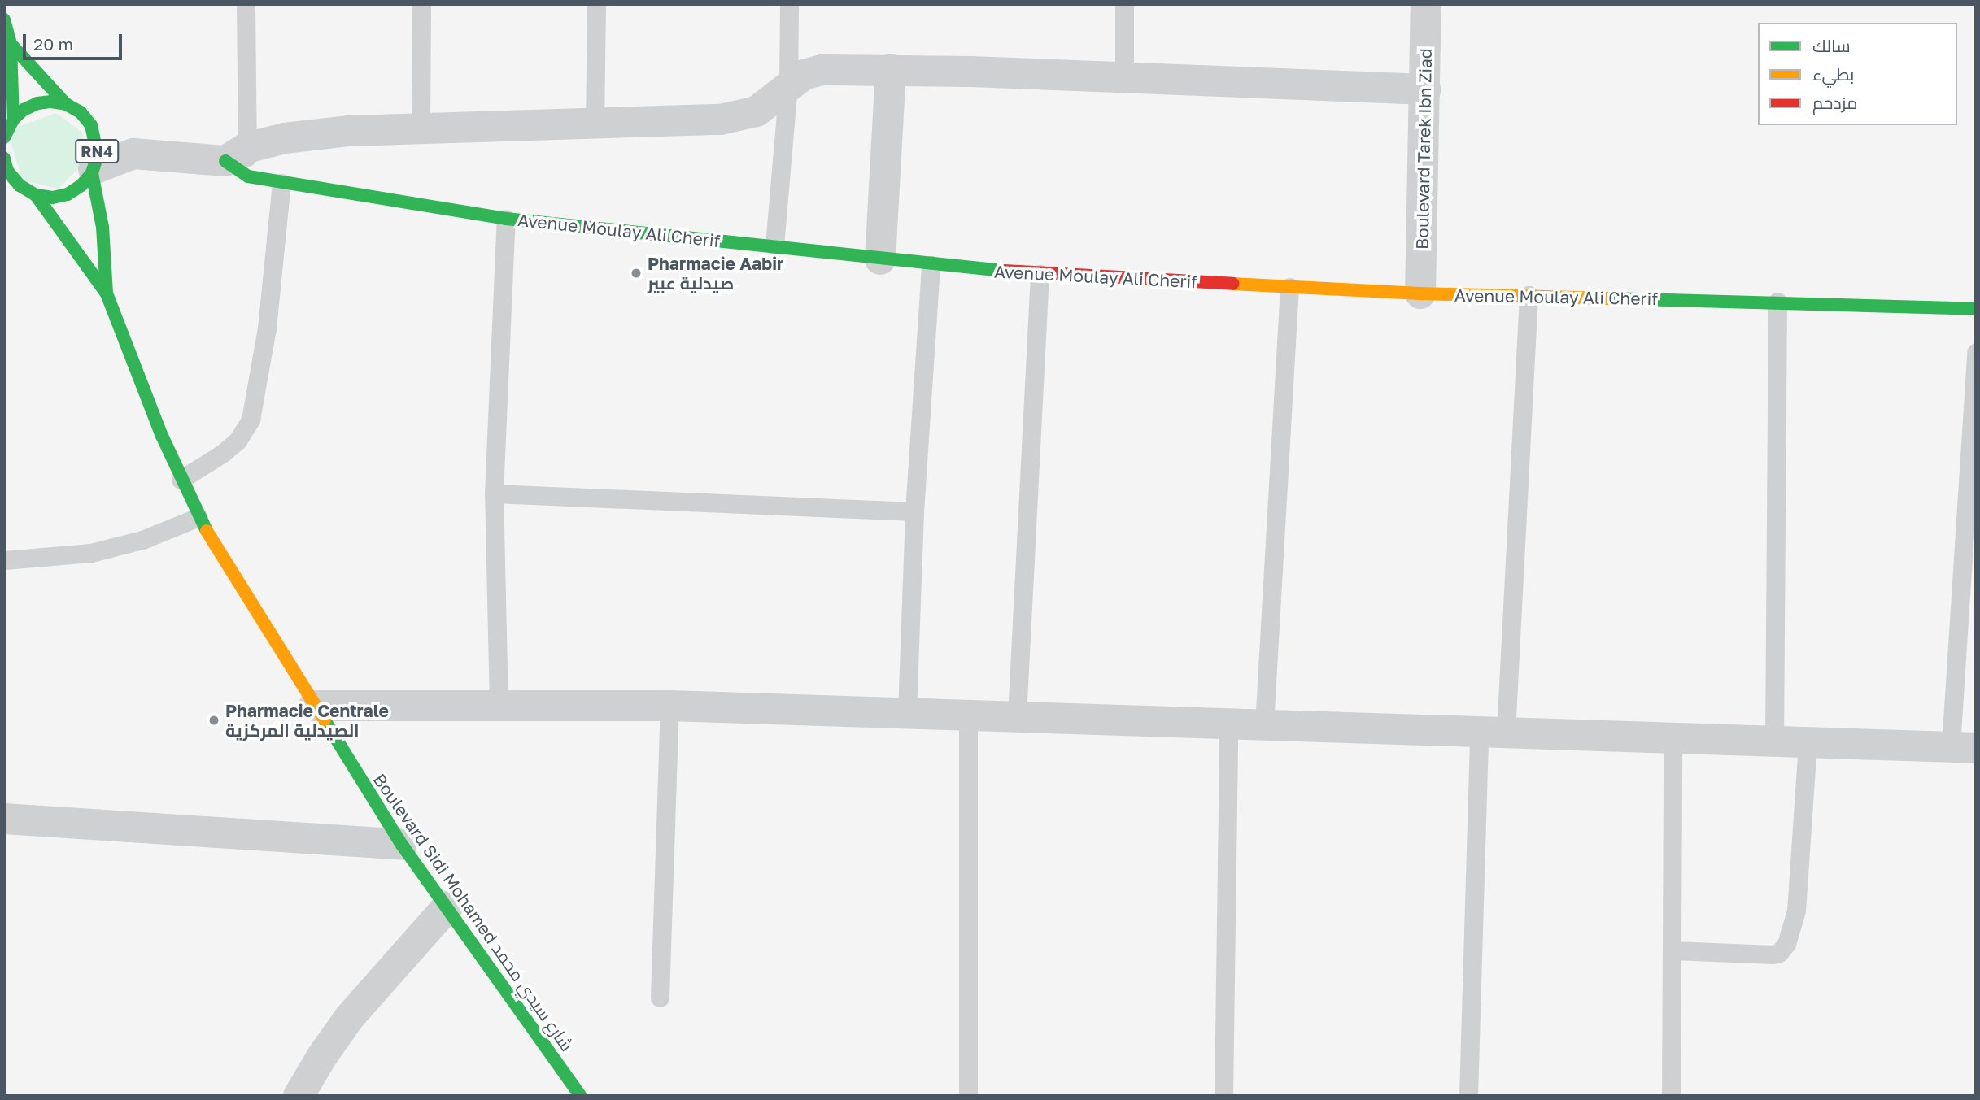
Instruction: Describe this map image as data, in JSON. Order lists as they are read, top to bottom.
{
  "streets": {
    "street": [
      "Boulevard Tarek Ibn Ziad",
      "RN4",
      "Avenue Moulay Ali Cherif",
      "Boulevard Sidi Mohamed شارع سيدي محمد"
    ]
  },
  "crossings": [
    ["Boulevard Tarek Ibn Ziad", "Avenue Moulay Ali Cherif"],
    ["RN4", "Boulevard Sidi Mohamed شارع سيدي محمد"]
  ],
  "places": ["Pharmacie Aabir صيدلية عبير", "Pharmacie Centrale الصيدلية المركزية"],
  "legend": ["سالك", "بطيء", "مزدحم"],
  "scale_bar": "20 m"
}
